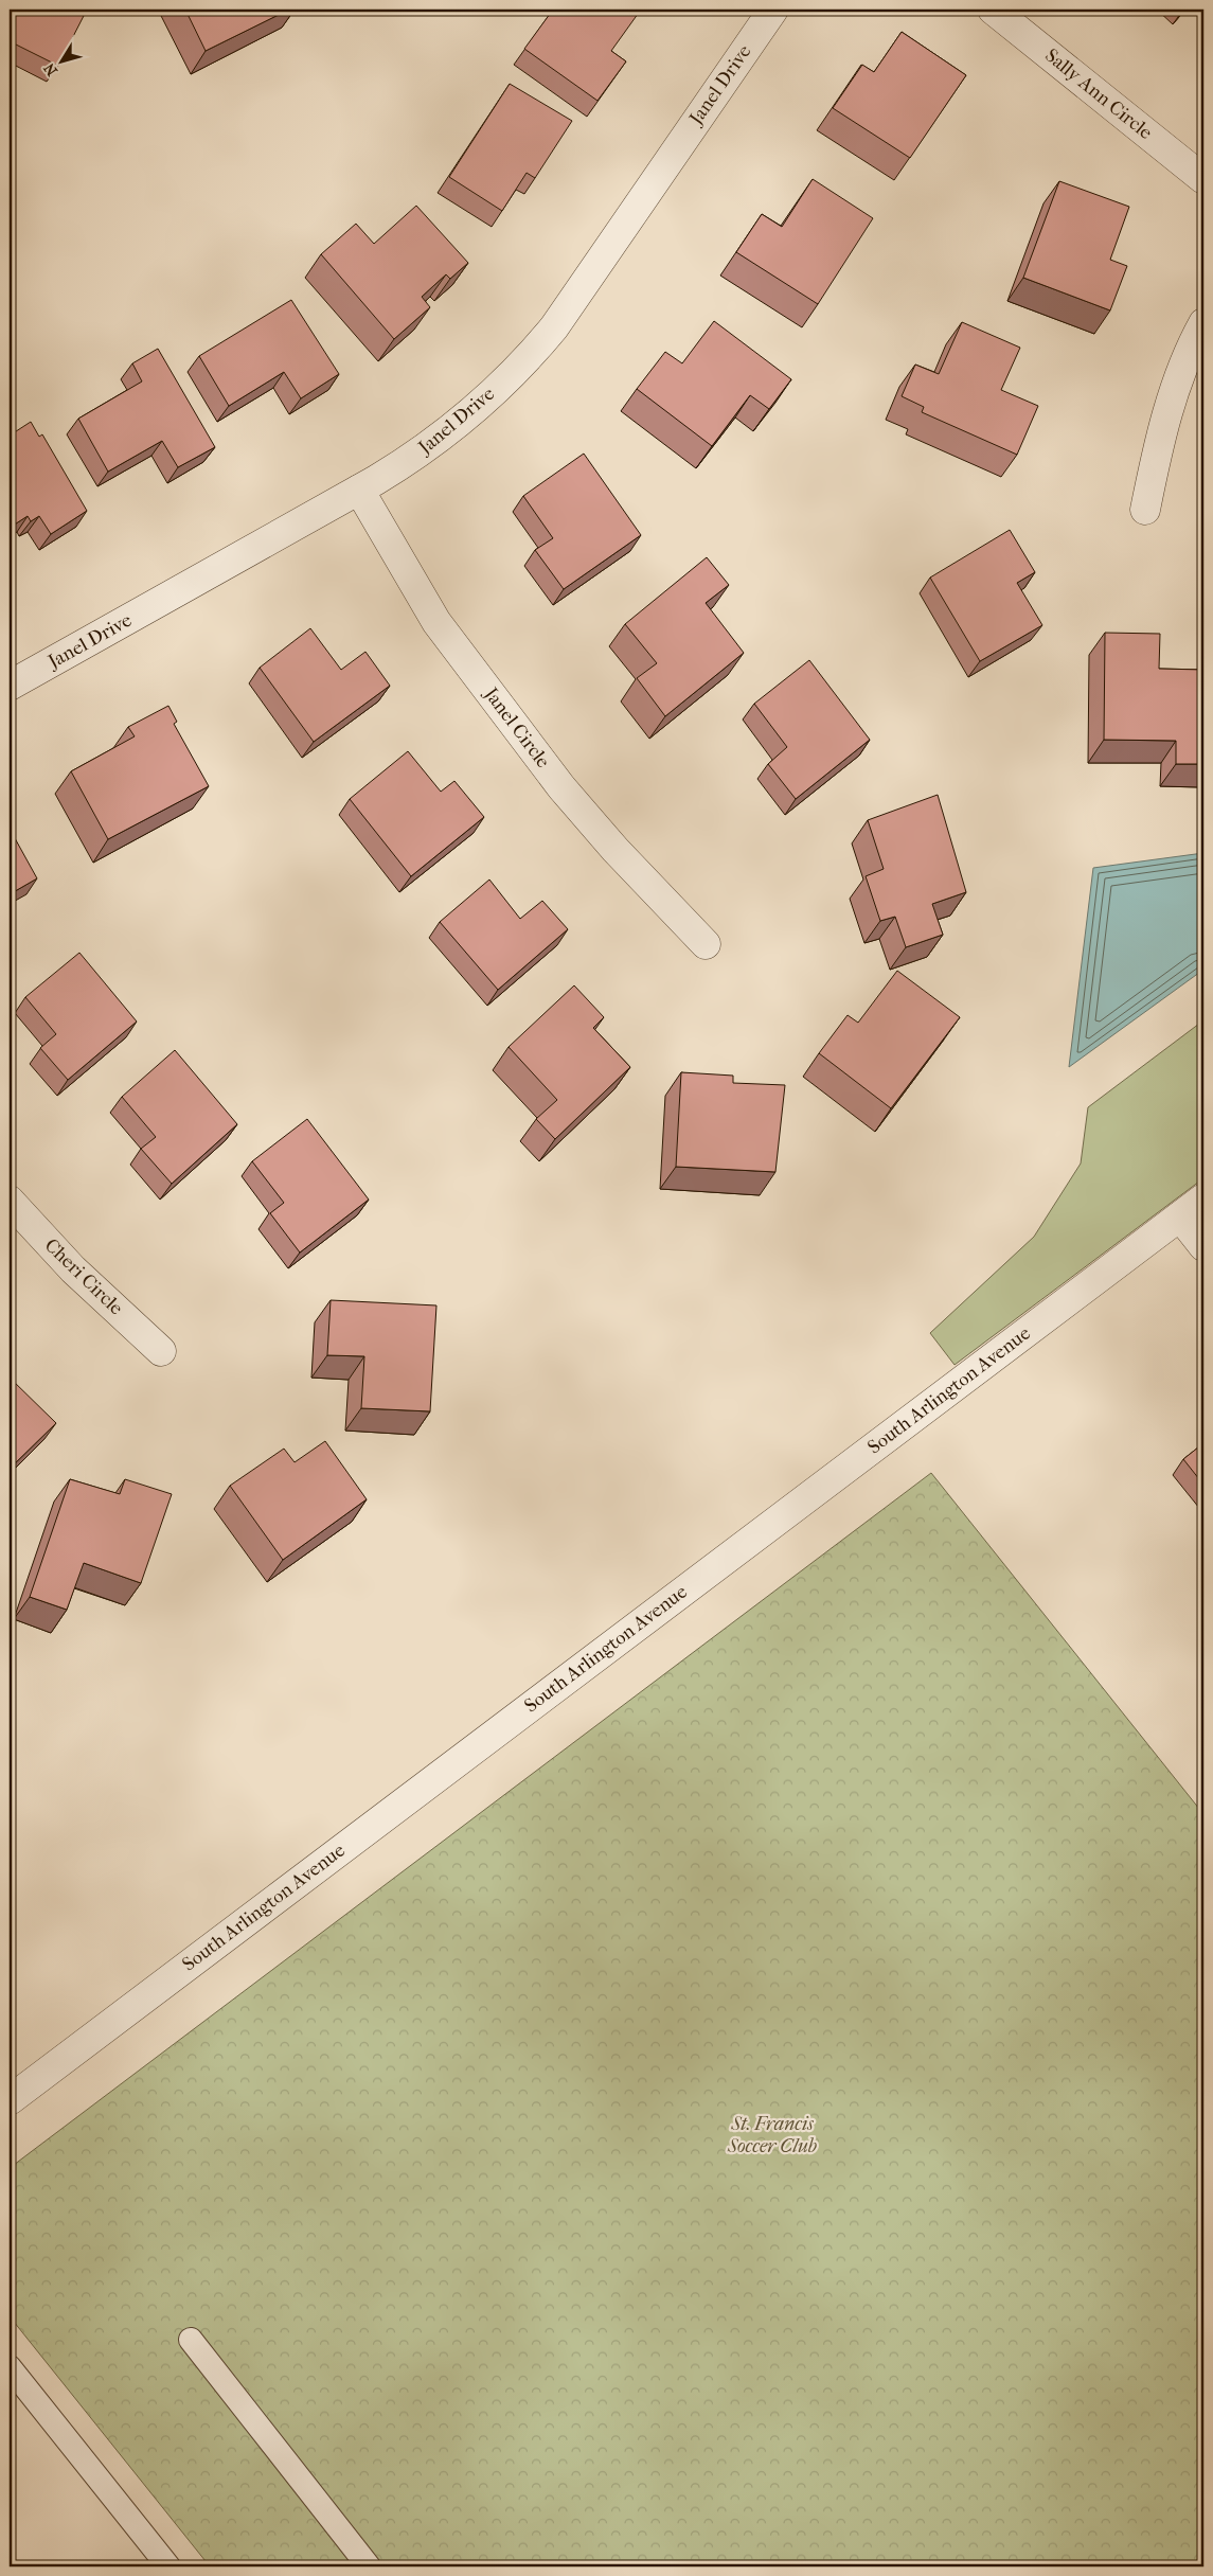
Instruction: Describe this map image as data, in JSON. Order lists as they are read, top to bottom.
{
  "streets": {
    "street": [
      "Janel Drive",
      "Sally Ann Circle",
      "Janel Circle",
      "Cheri Circle",
      "South Arlington Avenue"
    ]
  },
  "crossings": [
    ["Janel Drive", "Janel Circle"]
  ],
  "parks": ["St. Francis Soccer Club"],
  "north": "bottom left"
}
